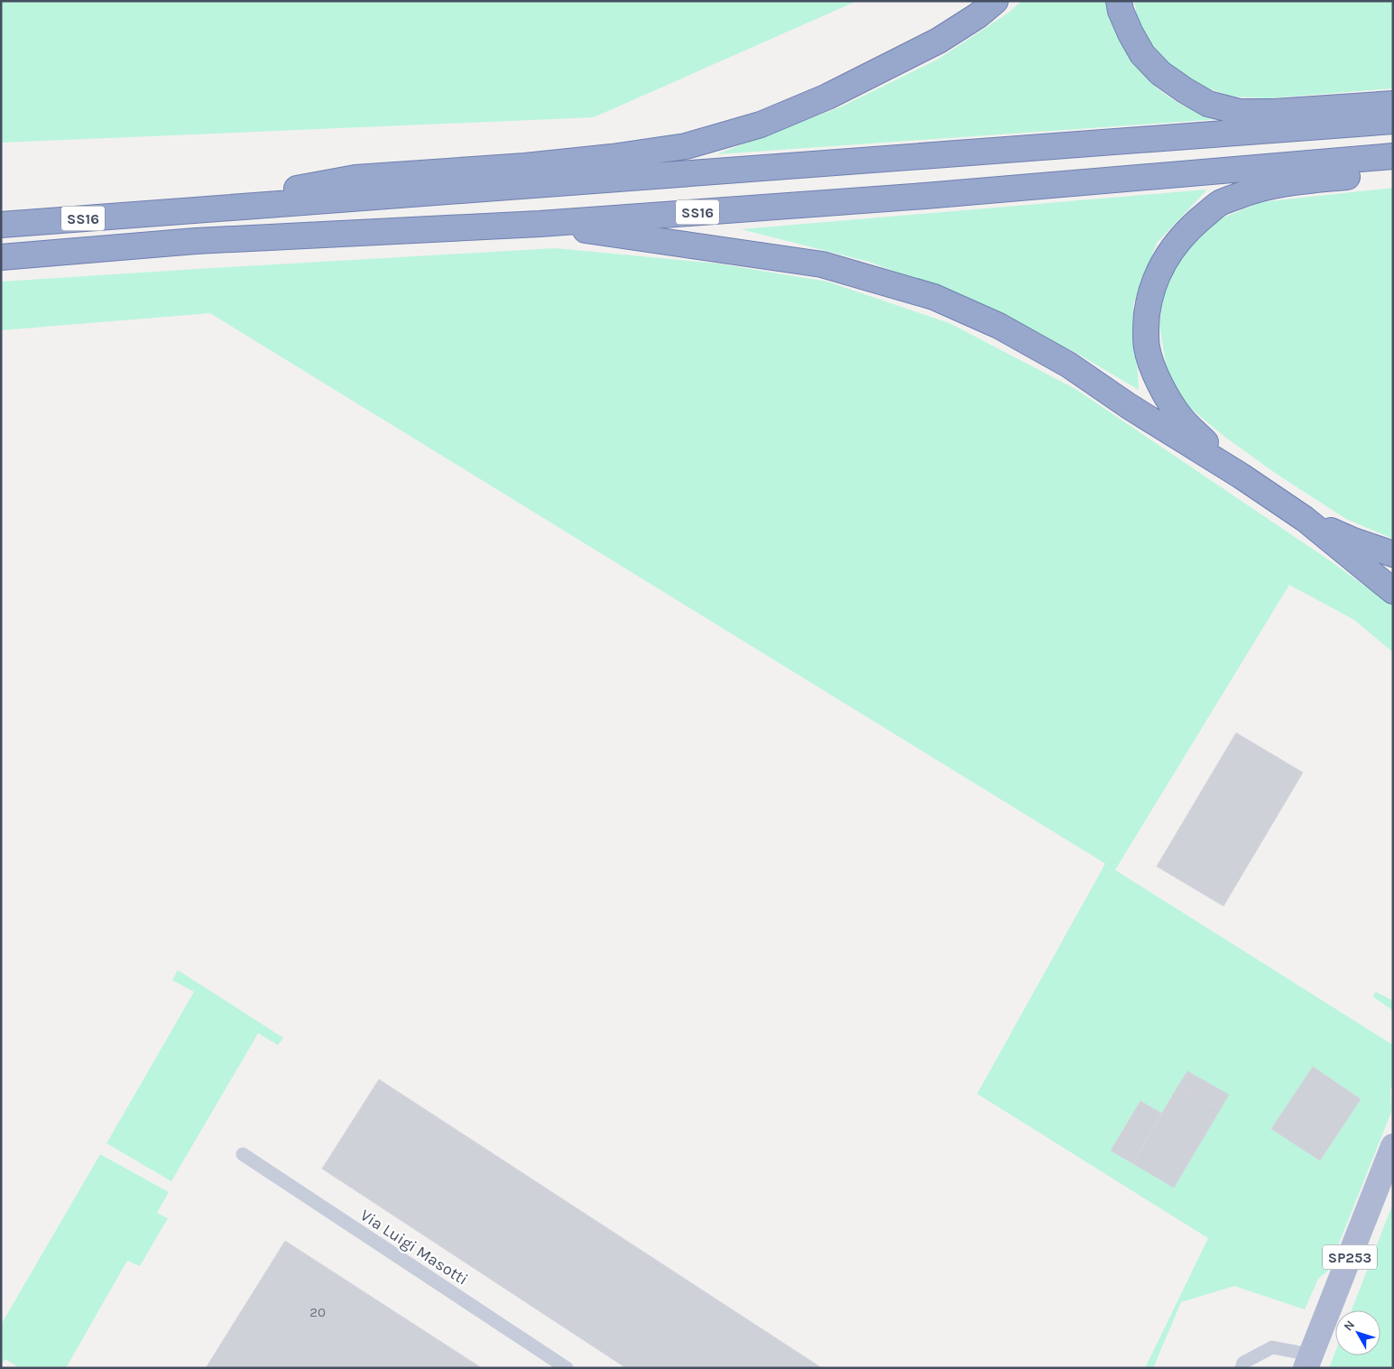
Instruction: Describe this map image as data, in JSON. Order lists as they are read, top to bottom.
{
  "streets": {
    "highway": ["SS16"],
    "main road": ["SP253"],
    "lane": ["Via Luigi Masotti"]
  },
  "house_numbers": ["20"],
  "north": "top left"
}
